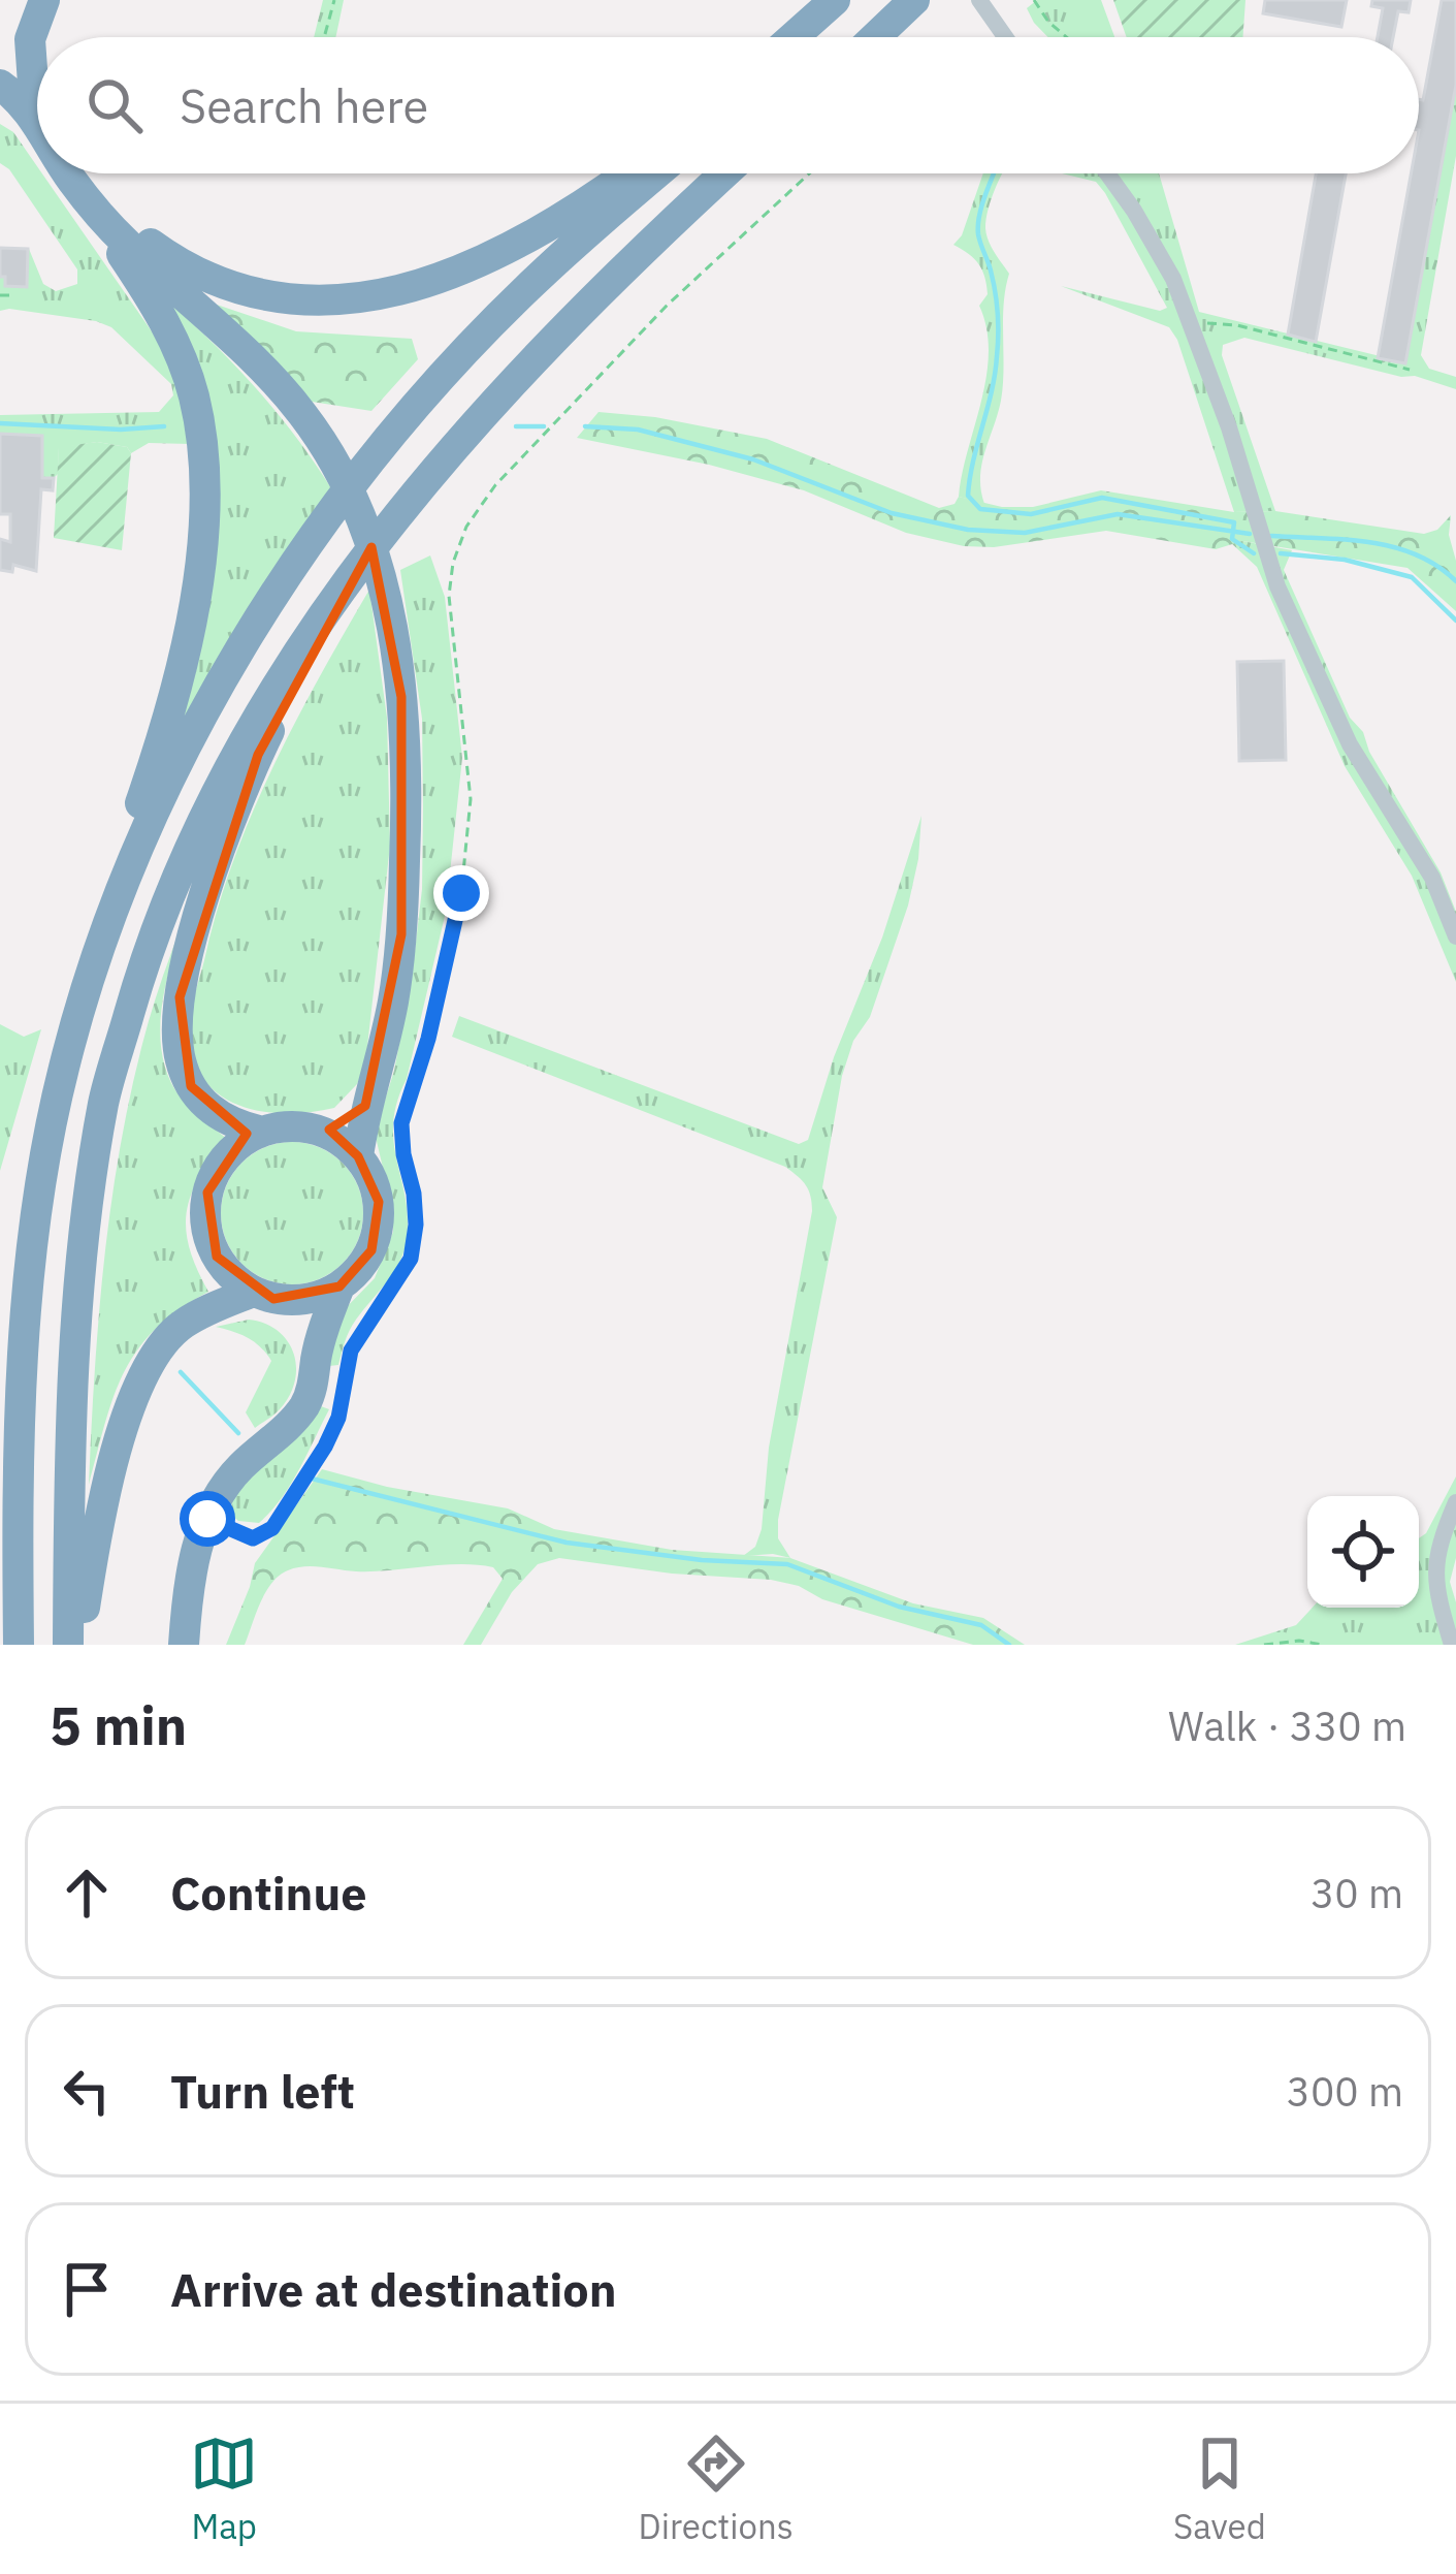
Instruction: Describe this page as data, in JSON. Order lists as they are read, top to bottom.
{
  "page": {
    "search": "Search here",
    "heading": ["5 min", "Walk · 330 m"],
    "list": [
      ["Continue", "30 m"],
      ["Turn left", "300 m"],
      "Arrive at destination"
    ],
    "nav": ["Map", "Directions", "Saved"]
  }
}
